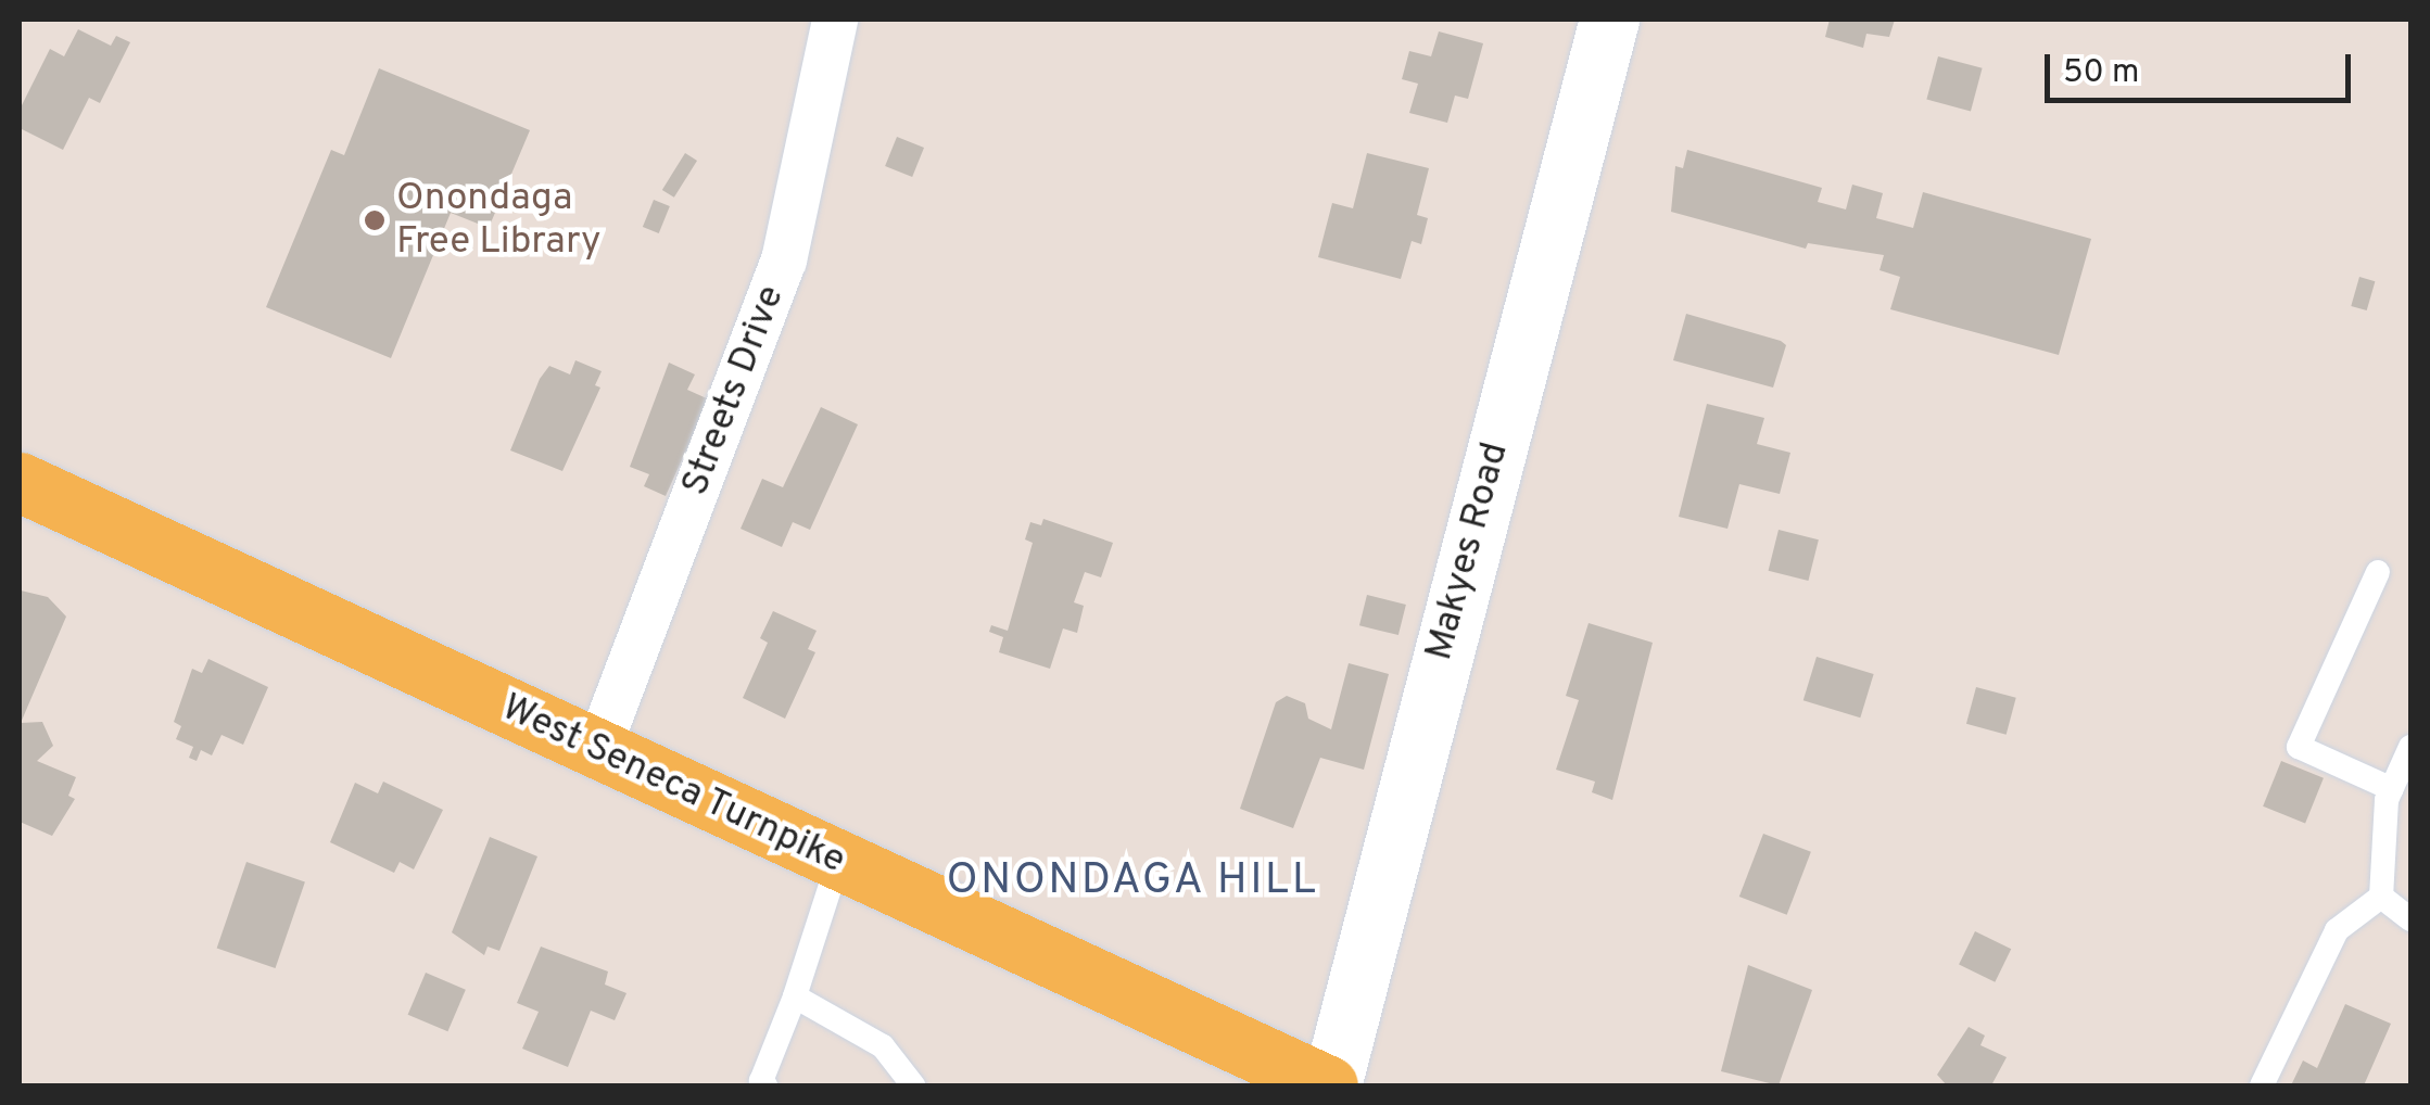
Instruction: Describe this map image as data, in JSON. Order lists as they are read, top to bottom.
{
  "streets": {
    "main road": ["West Seneca Turnpike"],
    "street": ["Streets Drive", "Makyes Road"]
  },
  "crossings": [
    ["Streets Drive", "West Seneca Turnpike"],
    ["Makyes Road", "West Seneca Turnpike"]
  ],
  "districts": ["ONONDAGA HILL"],
  "places": ["Onondaga Free Library"],
  "scale_bar": "50 m"
}
